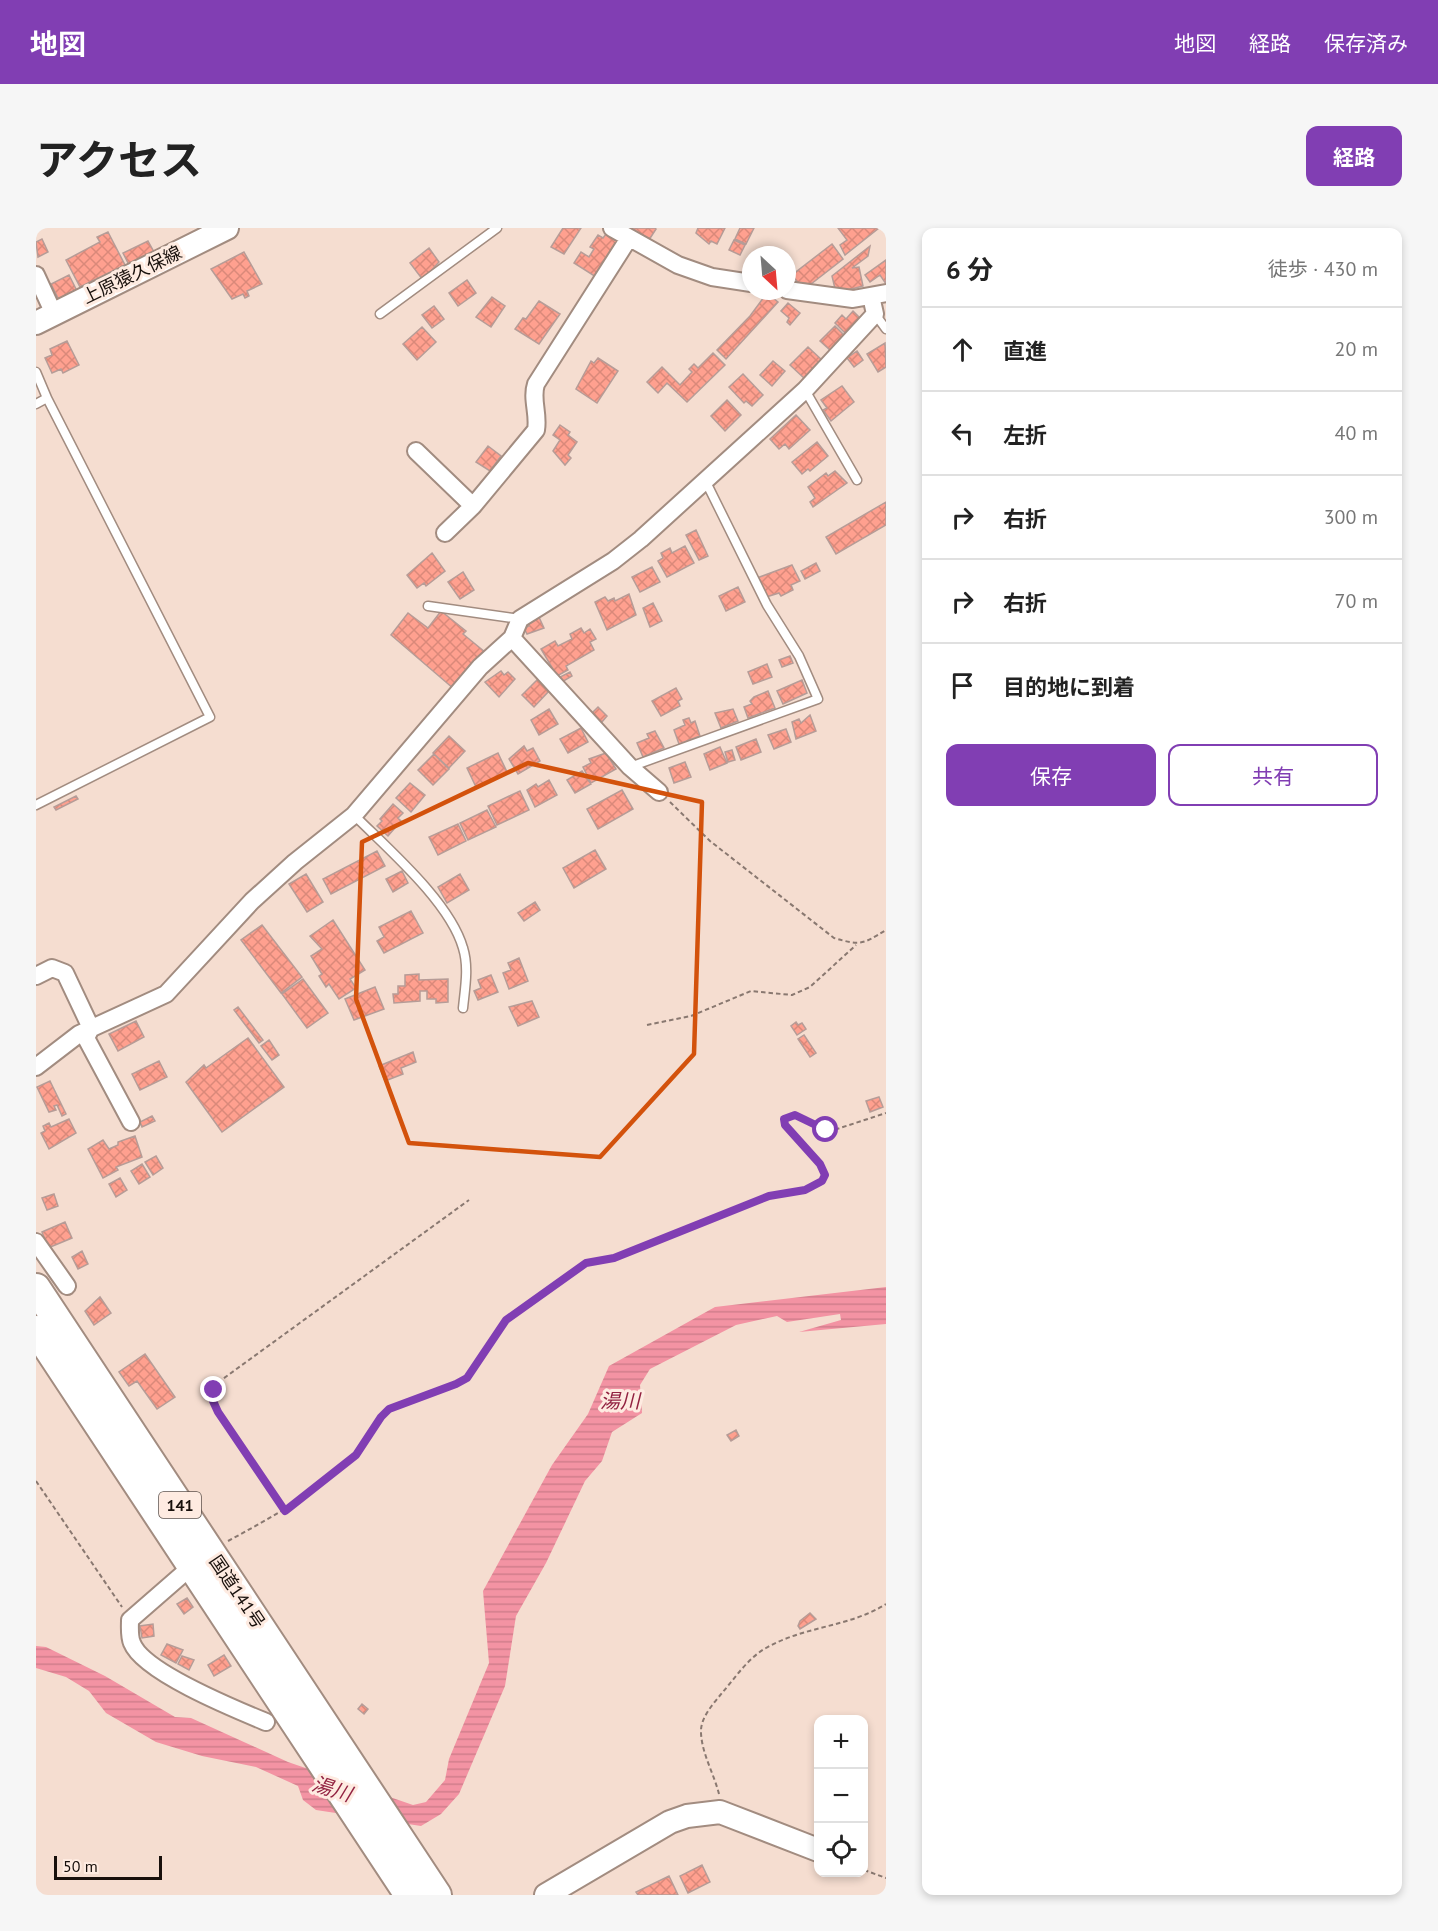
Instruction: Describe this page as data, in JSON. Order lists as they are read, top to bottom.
{
  "streets": {
    "highway": ["141", "国道141号"],
    "street": ["上原猿久保線"]
  },
  "water": ["湯川"],
  "scale_bar": "50 m",
  "north": "bottom right",
  "page": {
    "header": "地図",
    "nav": ["地図", "経路", "保存済み"],
    "title": "アクセス",
    "buttons": [
      "経路",
      ["保存", "共有"]
    ],
    "heading": ["6 分", "徒歩 · 430 m"],
    "list": [
      ["直進", "20 m"],
      ["左折", "40 m"],
      ["右折", "300 m"],
      ["右折", "70 m"],
      "目的地に到着"
    ],
    "map_buttons": ["+", "−"],
    "scale": "50 m"
  }
}
